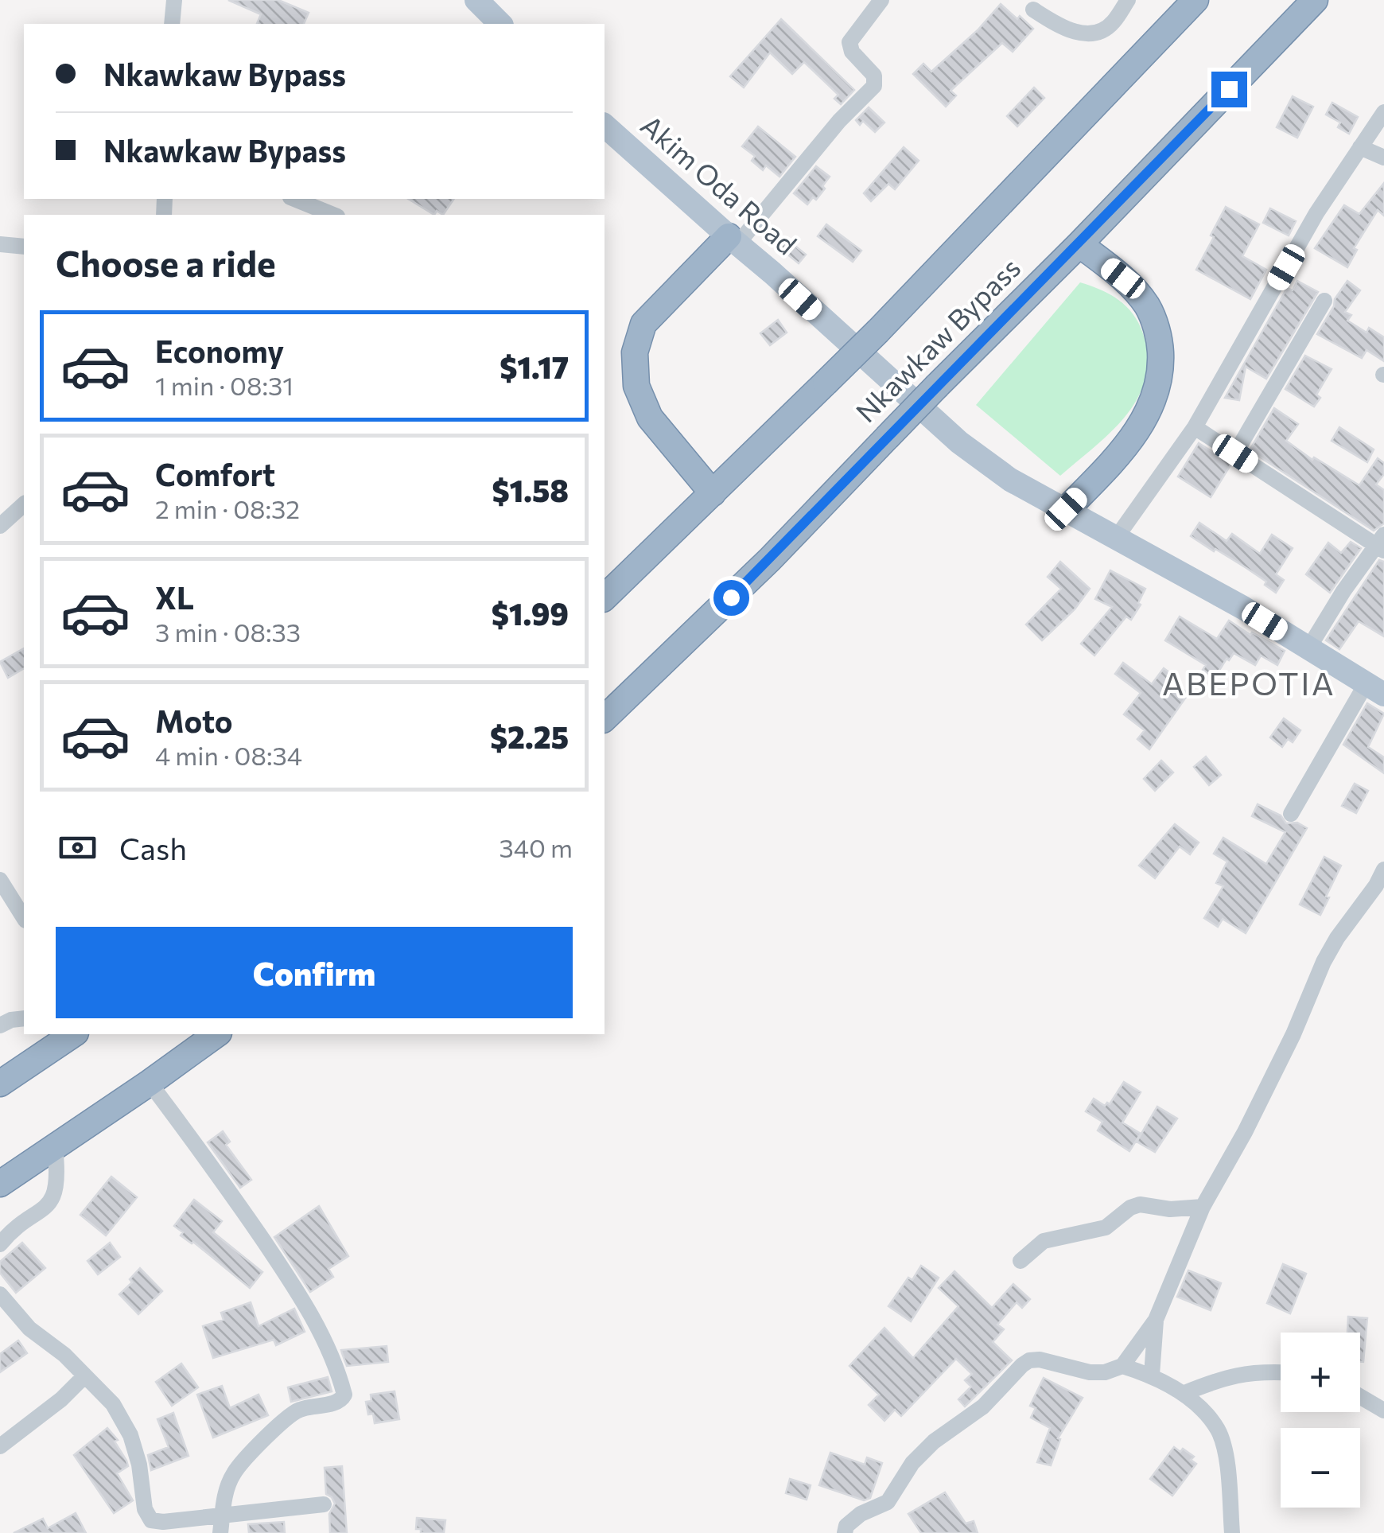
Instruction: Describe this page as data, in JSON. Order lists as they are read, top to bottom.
{
  "streets": {
    "highway": ["Nkawkaw Bypass"],
    "main road": ["Akim Oda Road"]
  },
  "districts": ["ABEPOTIA"],
  "page": {
    "banner": ["Nkawkaw Bypass", "Nkawkaw Bypass"],
    "heading": "Choose a ride",
    "list": [
      {
        "name": "Economy",
        "note": "1 min · 08:31",
        "value": "$1.17"
      },
      {
        "name": "Comfort",
        "note": "2 min · 08:32",
        "value": "$1.58"
      },
      {
        "name": "XL",
        "note": "3 min · 08:33",
        "value": "$1.99"
      },
      {
        "name": "Moto",
        "note": "4 min · 08:34",
        "value": "$2.25"
      }
    ],
    "pay": ["Cash", "340 m"],
    "buttons": "Confirm",
    "map_buttons": ["+", "−"]
  }
}
